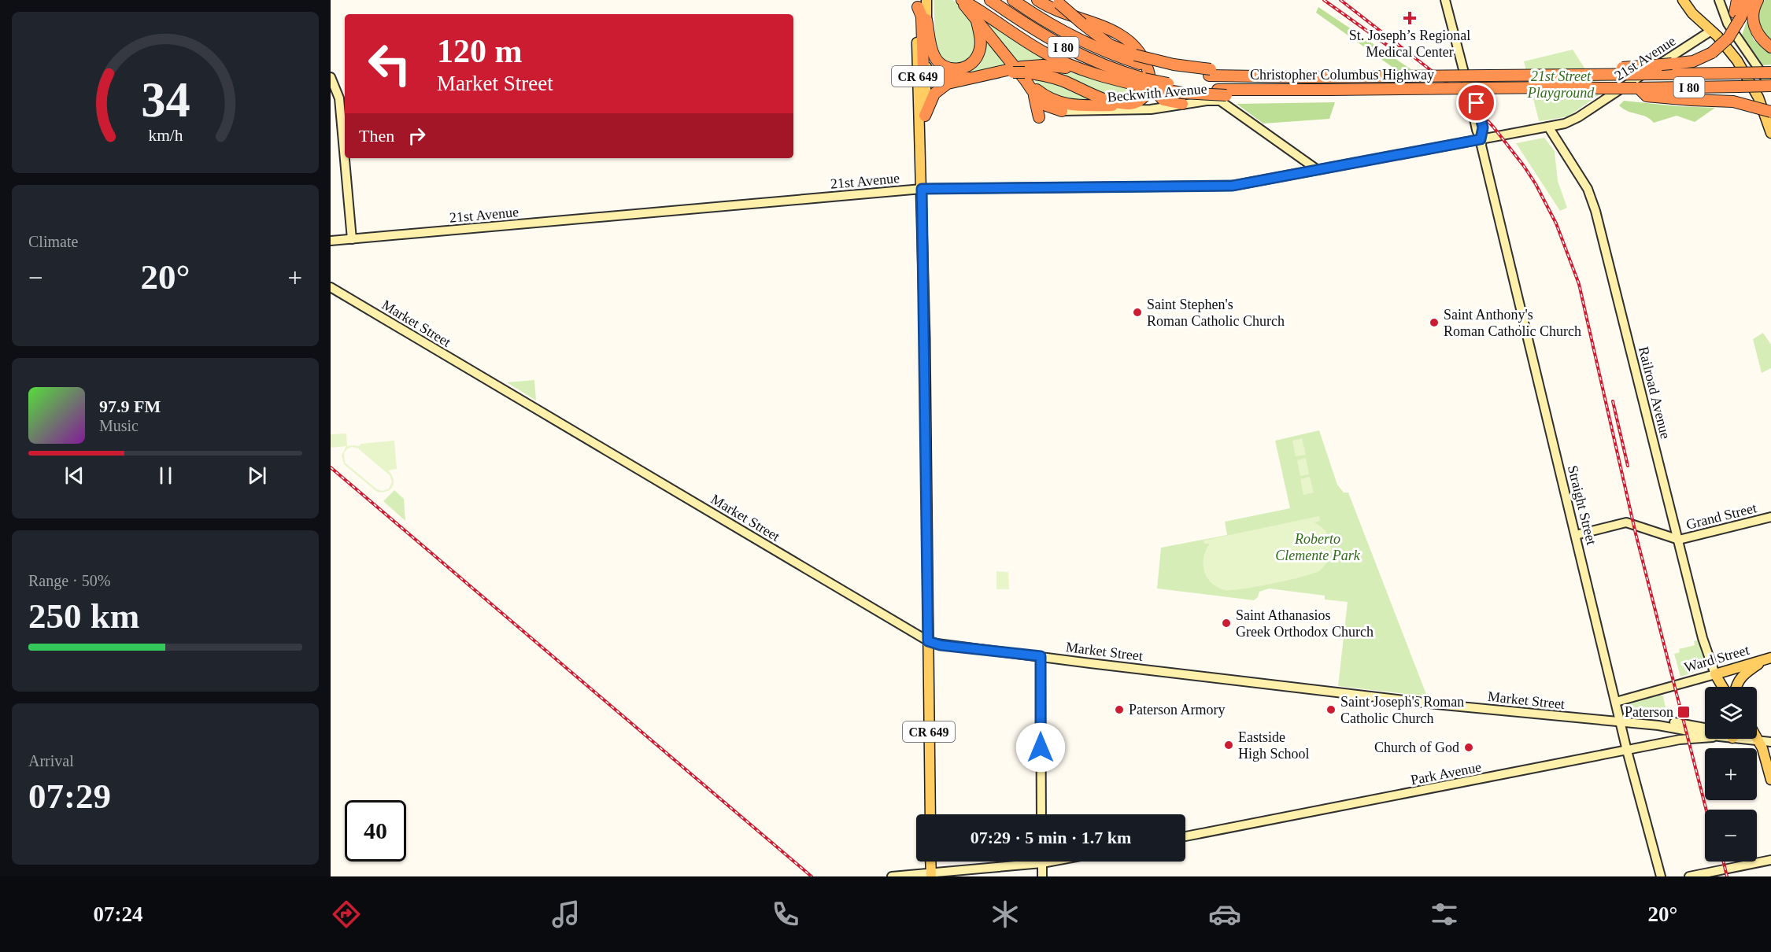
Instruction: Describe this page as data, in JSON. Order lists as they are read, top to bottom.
{
  "streets": {
    "highway": ["I 80", "Christopher Columbus Highway"],
    "main road": [
      "21st Avenue",
      "CR 649",
      "Beckwith Avenue",
      "Market Street",
      "Railroad Avenue",
      "Straight Street",
      "Grand Street",
      "Ward Street",
      "Park Avenue"
    ]
  },
  "crossings": [
    ["21st Avenue", "CR 649"],
    ["21st Avenue", "Beckwith Avenue"],
    ["21st Avenue", "Railroad Avenue"],
    ["21st Avenue", "Straight Street"],
    ["CR 649", "Market Street"],
    ["Market Street", "Straight Street"],
    ["Railroad Avenue", "Grand Street"],
    ["Railroad Avenue", "Ward Street"],
    ["Straight Street", "Ward Street"],
    ["Straight Street", "Park Avenue"]
  ],
  "parks": ["21st Street Playground", "Roberto Clemente Park"],
  "places": {
    "health": ["St. Joseph’s Regional Medical Center"],
    "other": [
      "Saint Stephen's Roman Catholic Church",
      "Saint Anthony's Roman Catholic Church",
      "Saint Athanasios Greek Orthodox Church",
      "Paterson Armory",
      "Saint Joseph's Roman Catholic Church",
      "Eastside High School",
      "Church of God"
    ],
    "transit": ["Paterson"]
  },
  "page": {
    "turn": ["120 m", "Market Street"],
    "then": "Then",
    "tile": [
      "Climate",
      ["Range · 50%", "250 km"],
      ["Arrival", "07:29"]
    ],
    "heat": ["−", "20°", "+"],
    "song": ["97.9 FM", "Music"],
    "map_buttons": ["+", "−"],
    "limit": "40",
    "trip": "07:29 · 5 min · 1.7 km",
    "tabs": ["07:24", "20°"],
    "gauge": ["34", "km/h"]
  }
}
